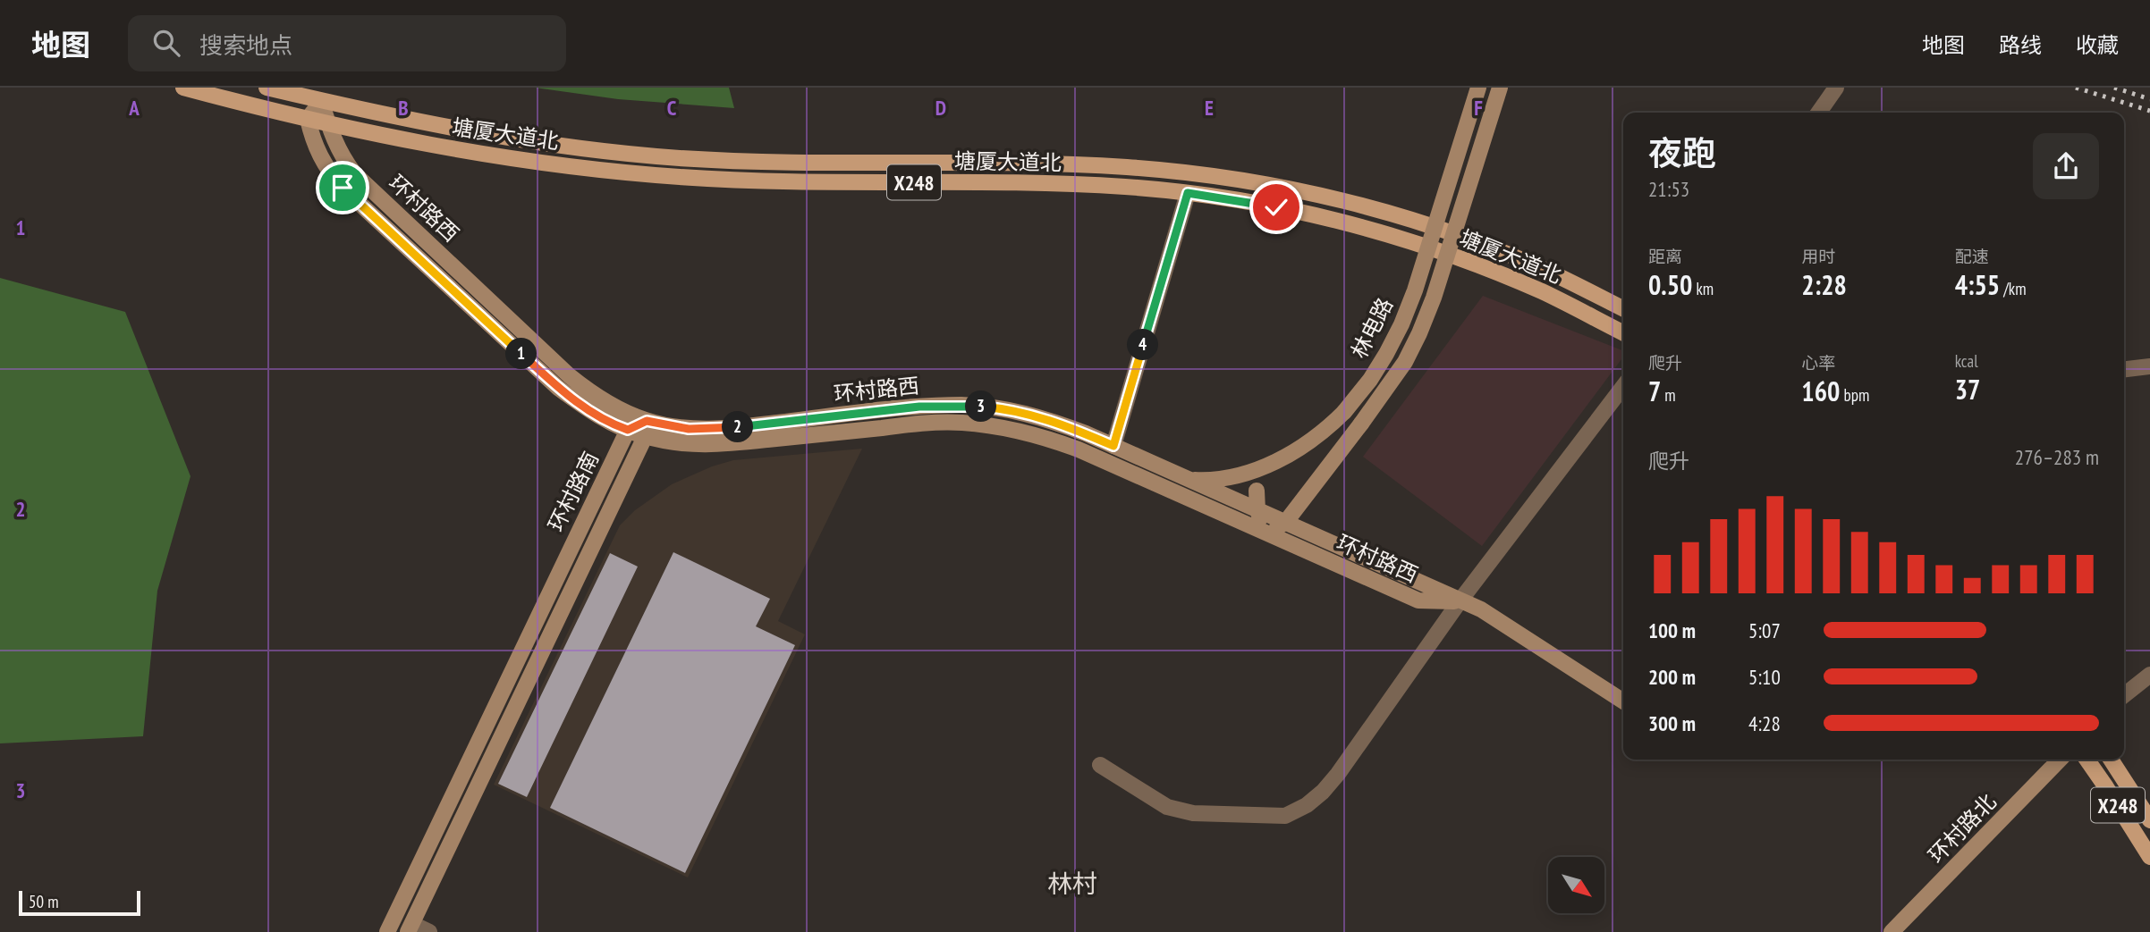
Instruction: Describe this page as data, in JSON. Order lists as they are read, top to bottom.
{
  "streets": {
    "main road": [
      "塘厦大道北",
      "X248",
      "环村路西",
      "林电路",
      "环村路南",
      "环村路北"
    ]
  },
  "crossings": [
    ["塘厦大道北", "环村路西"],
    ["环村路西", "林电路"],
    ["环村路西", "环村路南"]
  ],
  "districts": ["林村"],
  "scale_bar": "50 m",
  "north": "bottom right",
  "page": {
    "header": "地图",
    "search": "搜索地点",
    "nav": ["地图", "路线", "收藏"],
    "heading": ["夜跑", "21:53"],
    "stats": [
      ["距离", "0.50 km"],
      ["用时", "2:28"],
      ["配速", "4:55 /km"],
      ["爬升", "7 m"],
      ["心率", "160 bpm"],
      ["kcal", "37"]
    ],
    "pins": [
      "4",
      "1",
      "3",
      "2"
    ],
    "chart": ["爬升", "276–283 m"],
    "list": [
      {
        "name": "100 m",
        "note": "5:07"
      },
      {
        "name": "200 m",
        "note": "5:10"
      },
      {
        "name": "300 m",
        "note": "4:28"
      }
    ],
    "scale": "50 m"
  },
  "grid": {
    "columns": [
      "A",
      "B",
      "C",
      "D",
      "E",
      "F"
    ],
    "rows": ["1", "2", "3"]
  }
}
